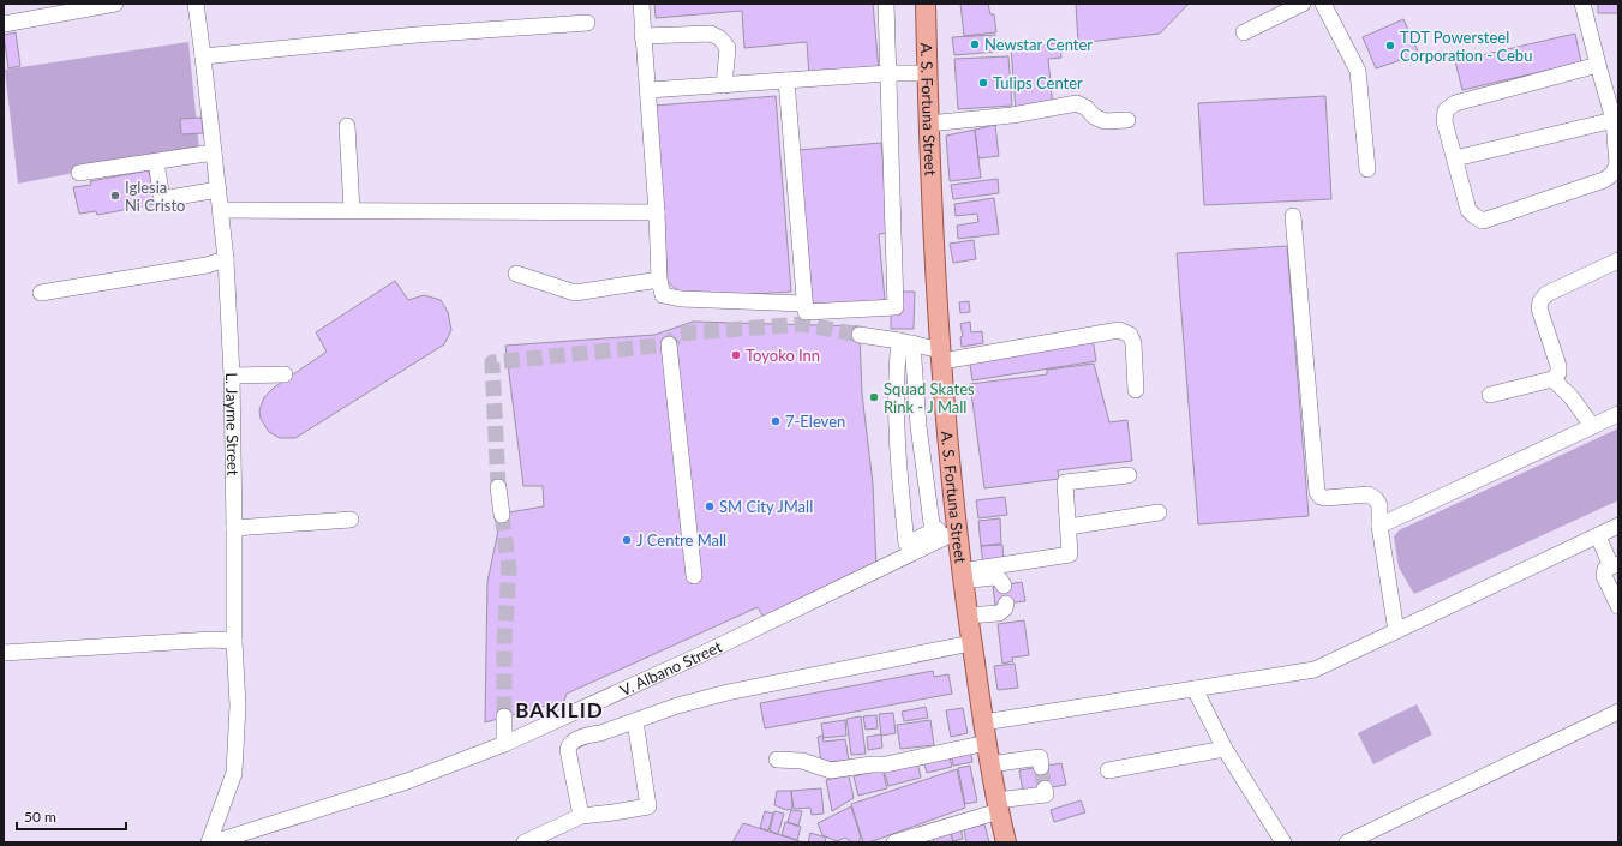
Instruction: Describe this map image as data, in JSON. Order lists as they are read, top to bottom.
{
  "streets": {
    "main road": ["A. S. Fortuna Street"],
    "street": ["L. Jayme Street", "V. Albano Street"]
  },
  "crossings": [
    ["A. S. Fortuna Street", "V. Albano Street"]
  ],
  "districts": ["BAKILID"],
  "places": [
    "Newstar Center",
    "TDT Powersteel Corporation - Cebu",
    "Tulips Center",
    "Iglesia Ni Cristo",
    "Toyoko Inn",
    "Squad Skates Rink - J Mall",
    "7-Eleven",
    "SM City JMall",
    "J Centre Mall"
  ],
  "scale_bar": "50 m"
}
